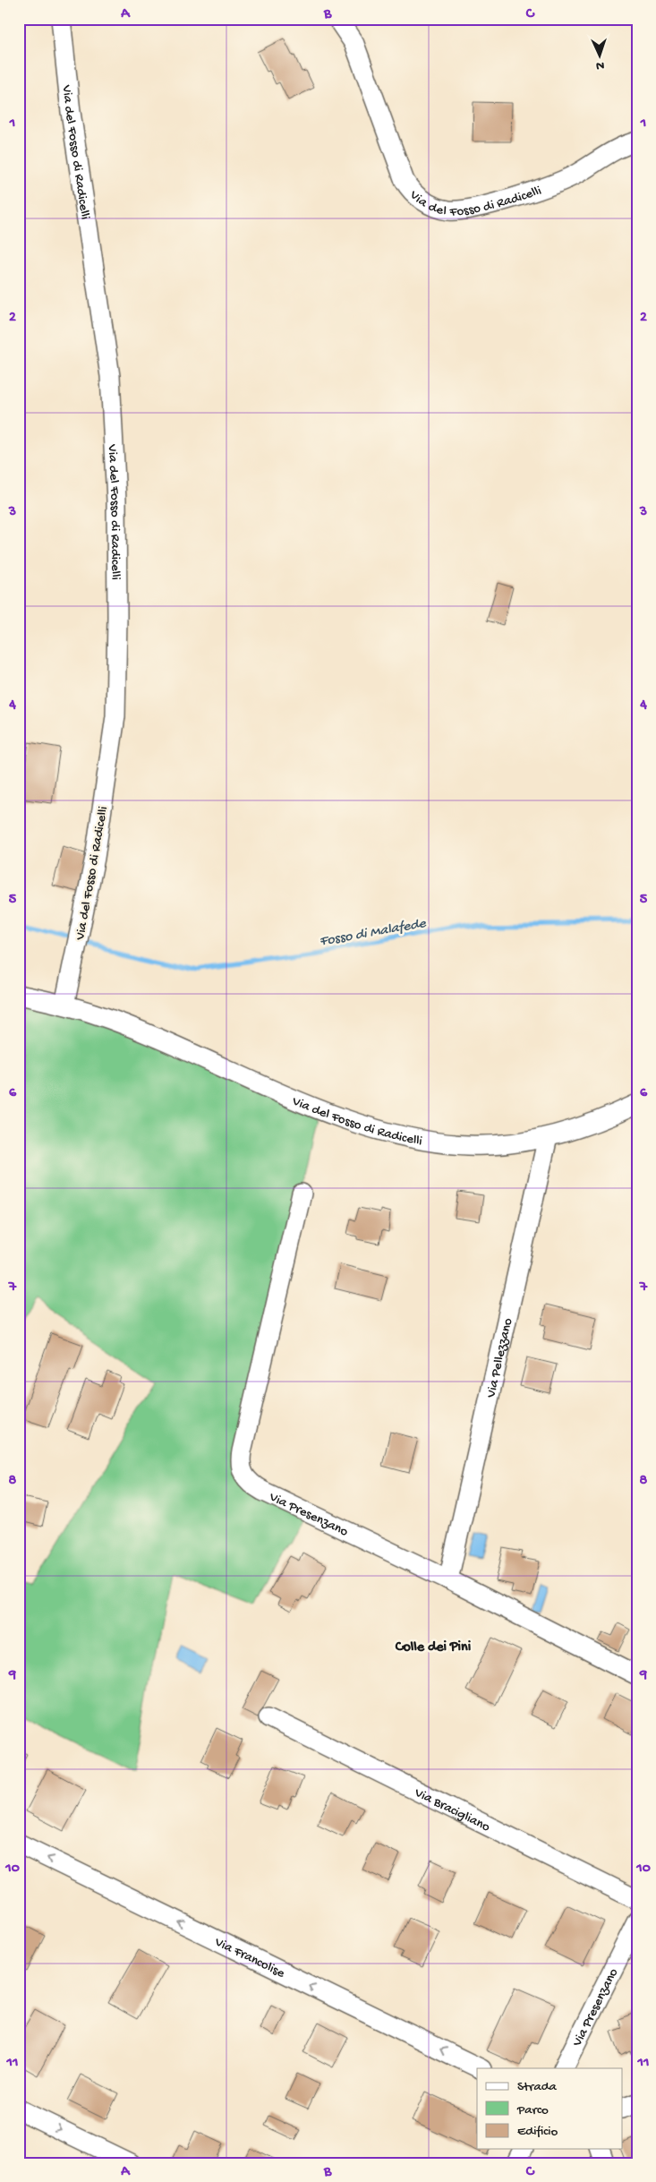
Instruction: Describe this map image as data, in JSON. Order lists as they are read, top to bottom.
{
  "streets": {
    "street": [
      "Via del Fosso di Radicelli",
      "Via Pellezzano",
      "Via Presenzano",
      "Via Bracigliano",
      "Via Francolise"
    ]
  },
  "crossings": [
    ["Via del Fosso di Radicelli", "Via Pellezzano"],
    ["Via Pellezzano", "Via Presenzano"]
  ],
  "one_way": ["Via Francolise"],
  "districts": ["Colle dei Pini"],
  "water": ["Fosso di Malafede"],
  "legend": ["Strada", "Parco", "Edificio"],
  "north": "bottom",
  "grid": {
    "columns": ["A", "B", "C"],
    "rows": [
      "1",
      "2",
      "3",
      "4",
      "5",
      "6",
      "7",
      "8",
      "9",
      "10",
      "11"
    ]
  }
}
